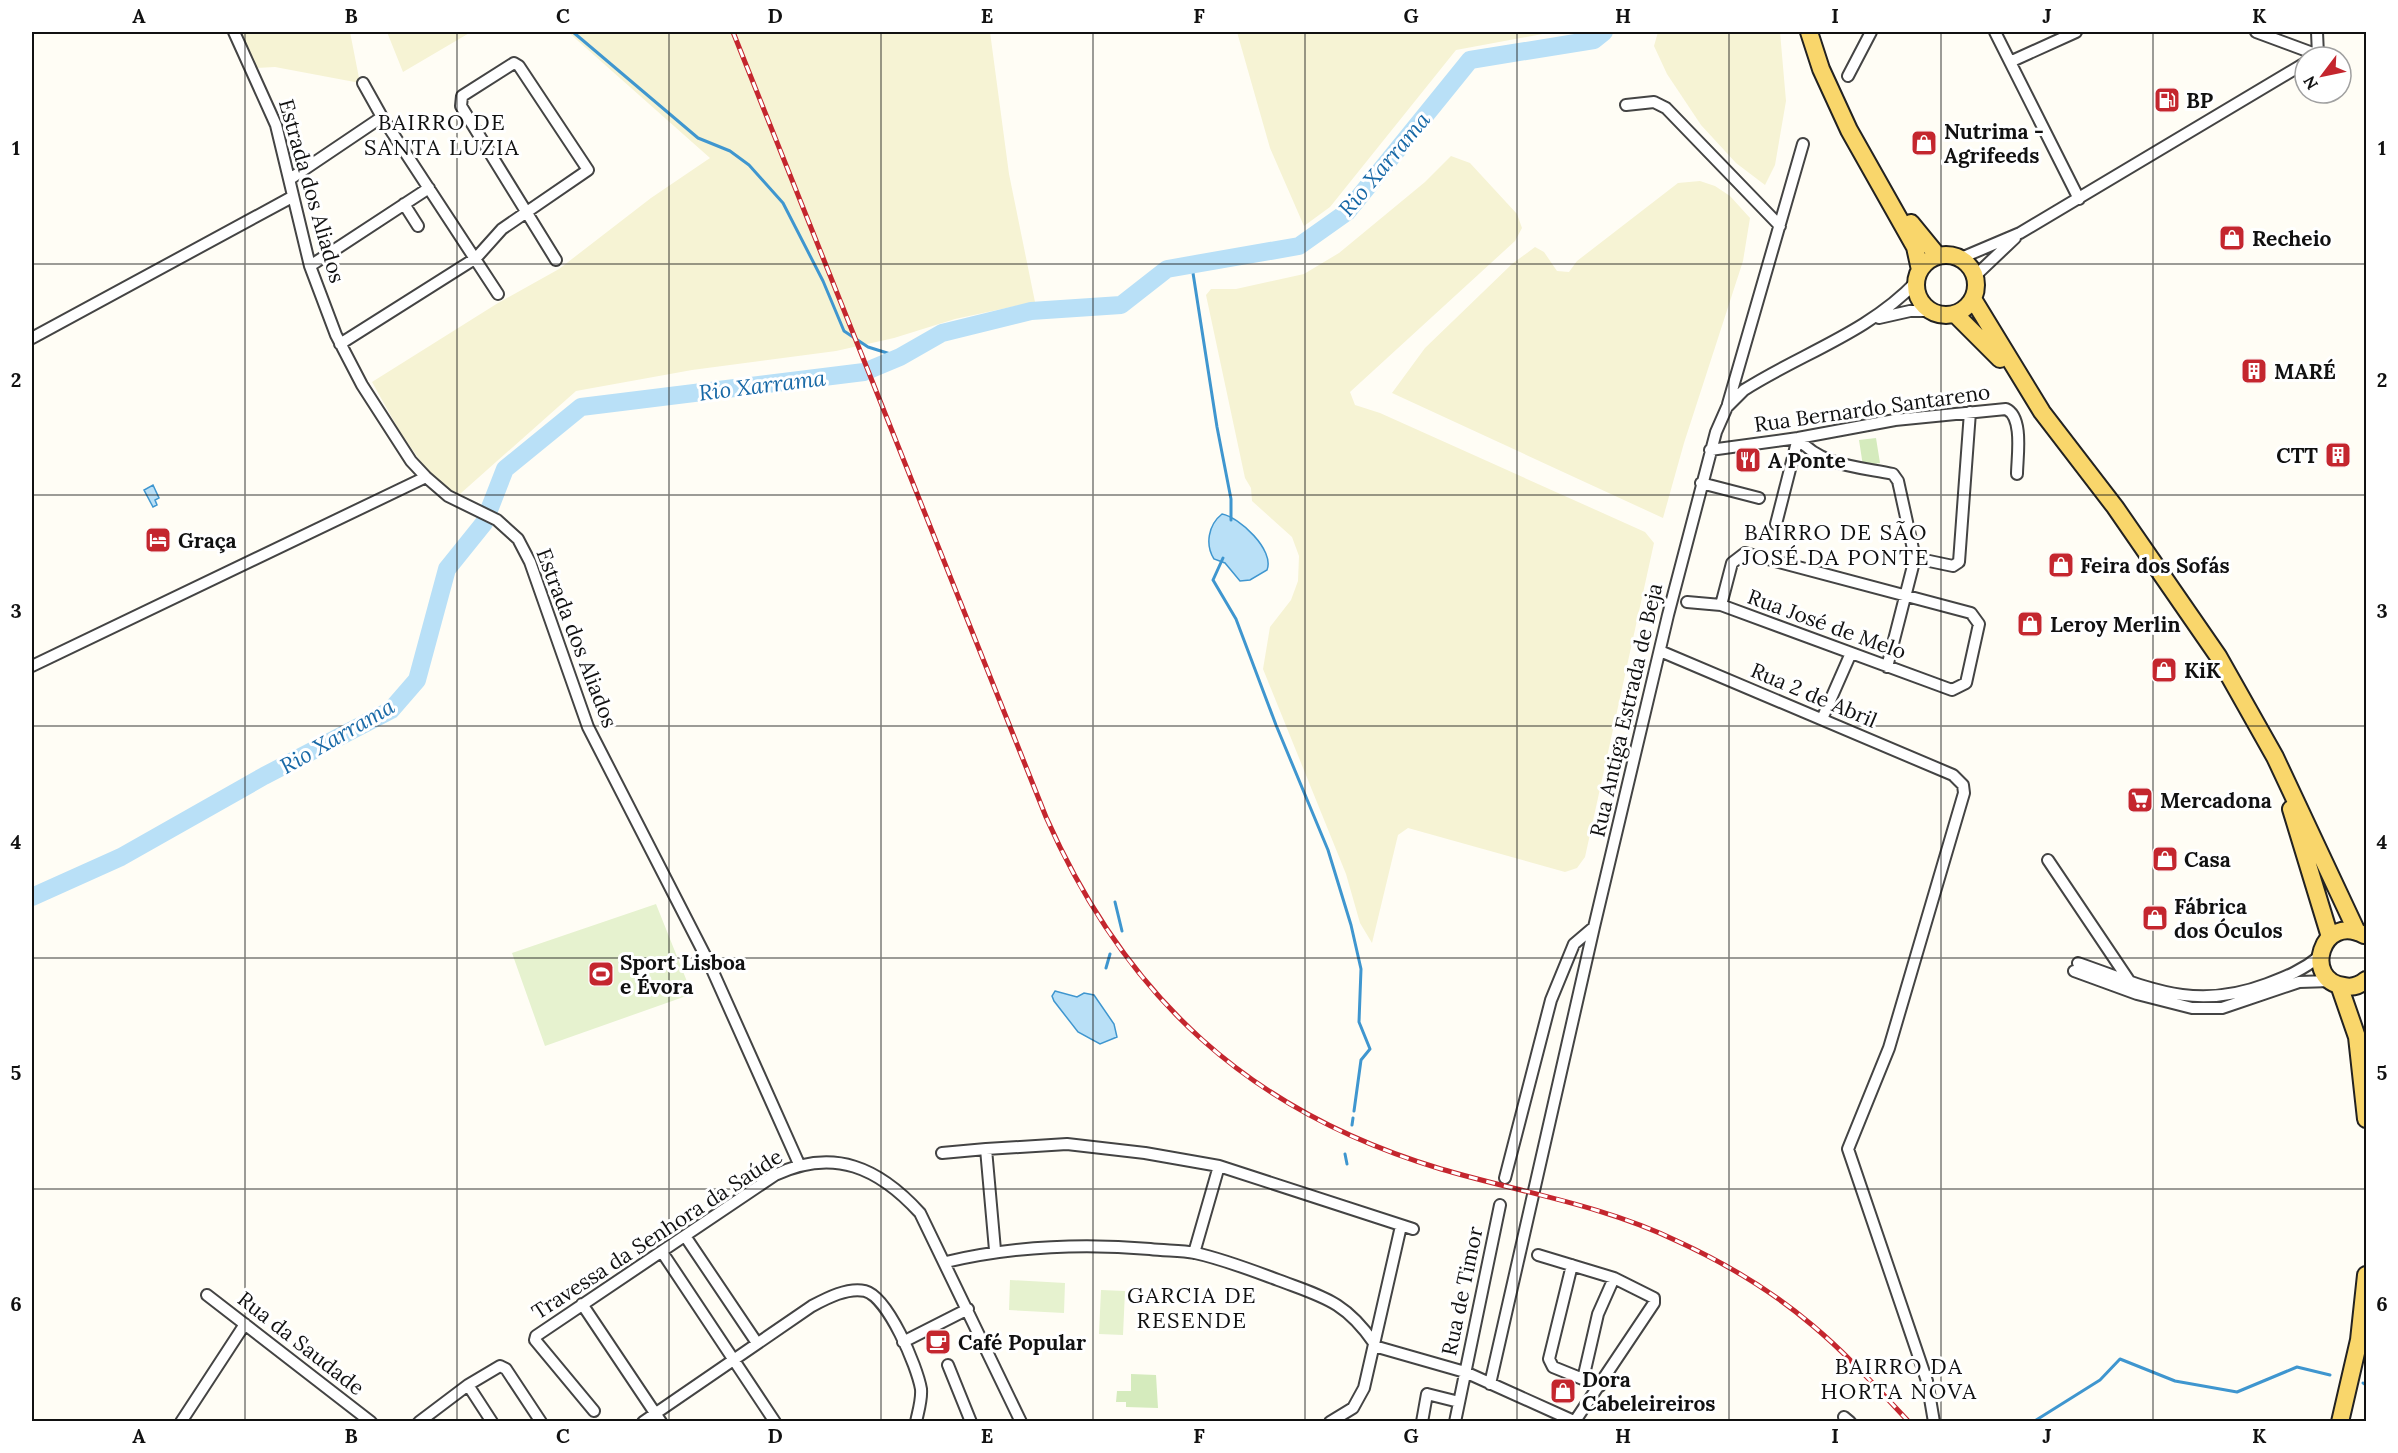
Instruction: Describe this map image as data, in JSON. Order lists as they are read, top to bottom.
{
  "streets": {
    "street": [
      "Estrada dos Aliados",
      "Rua Bernardo Santareno",
      "Rua José de Melo",
      "Rua 2 de Abril",
      "Rua Antiga Estrada de Beja",
      "Travessa da Senhora da Saúde",
      "Rua de Timor",
      "Rua da Saudade"
    ]
  },
  "crossings": [
    ["Estrada dos Aliados", "Travessa da Senhora da Saúde"],
    ["Rua Bernardo Santareno", "Rua Antiga Estrada de Beja"],
    ["Rua 2 de Abril", "Rua Antiga Estrada de Beja"],
    ["Rua Antiga Estrada de Beja", "Rua de Timor"]
  ],
  "districts": [
    "BAIRRO DE SANTA LUZIA",
    "BAIRRO DE SÃO JOSÉ DA PONTE",
    "GARCIA DE RESENDE",
    "BAIRRO DA HORTA NOVA"
  ],
  "water": ["Rio Xarrama"],
  "places": {
    "fuel station": ["BP"],
    "shop": [
      "Nutrima - Agrifeeds",
      "Recheio",
      "Feira dos Sofás",
      "Leroy Merlin",
      "KiK",
      "Casa",
      "Fábrica dos Óculos",
      "Dora Cabeleireiros"
    ],
    "building": ["MARÉ", "CTT"],
    "restaurant": ["A Ponte"],
    "hotel": ["Graça"],
    "supermarket": ["Mercadona"],
    "sports": ["Sport Lisboa e Évora"],
    "cafe": ["Café Popular"]
  },
  "north": "bottom left",
  "grid": {
    "columns": [
      "A",
      "B",
      "C",
      "D",
      "E",
      "F",
      "G",
      "H",
      "I",
      "J",
      "K"
    ],
    "rows": [
      "1",
      "2",
      "3",
      "4",
      "5",
      "6"
    ]
  }
}
